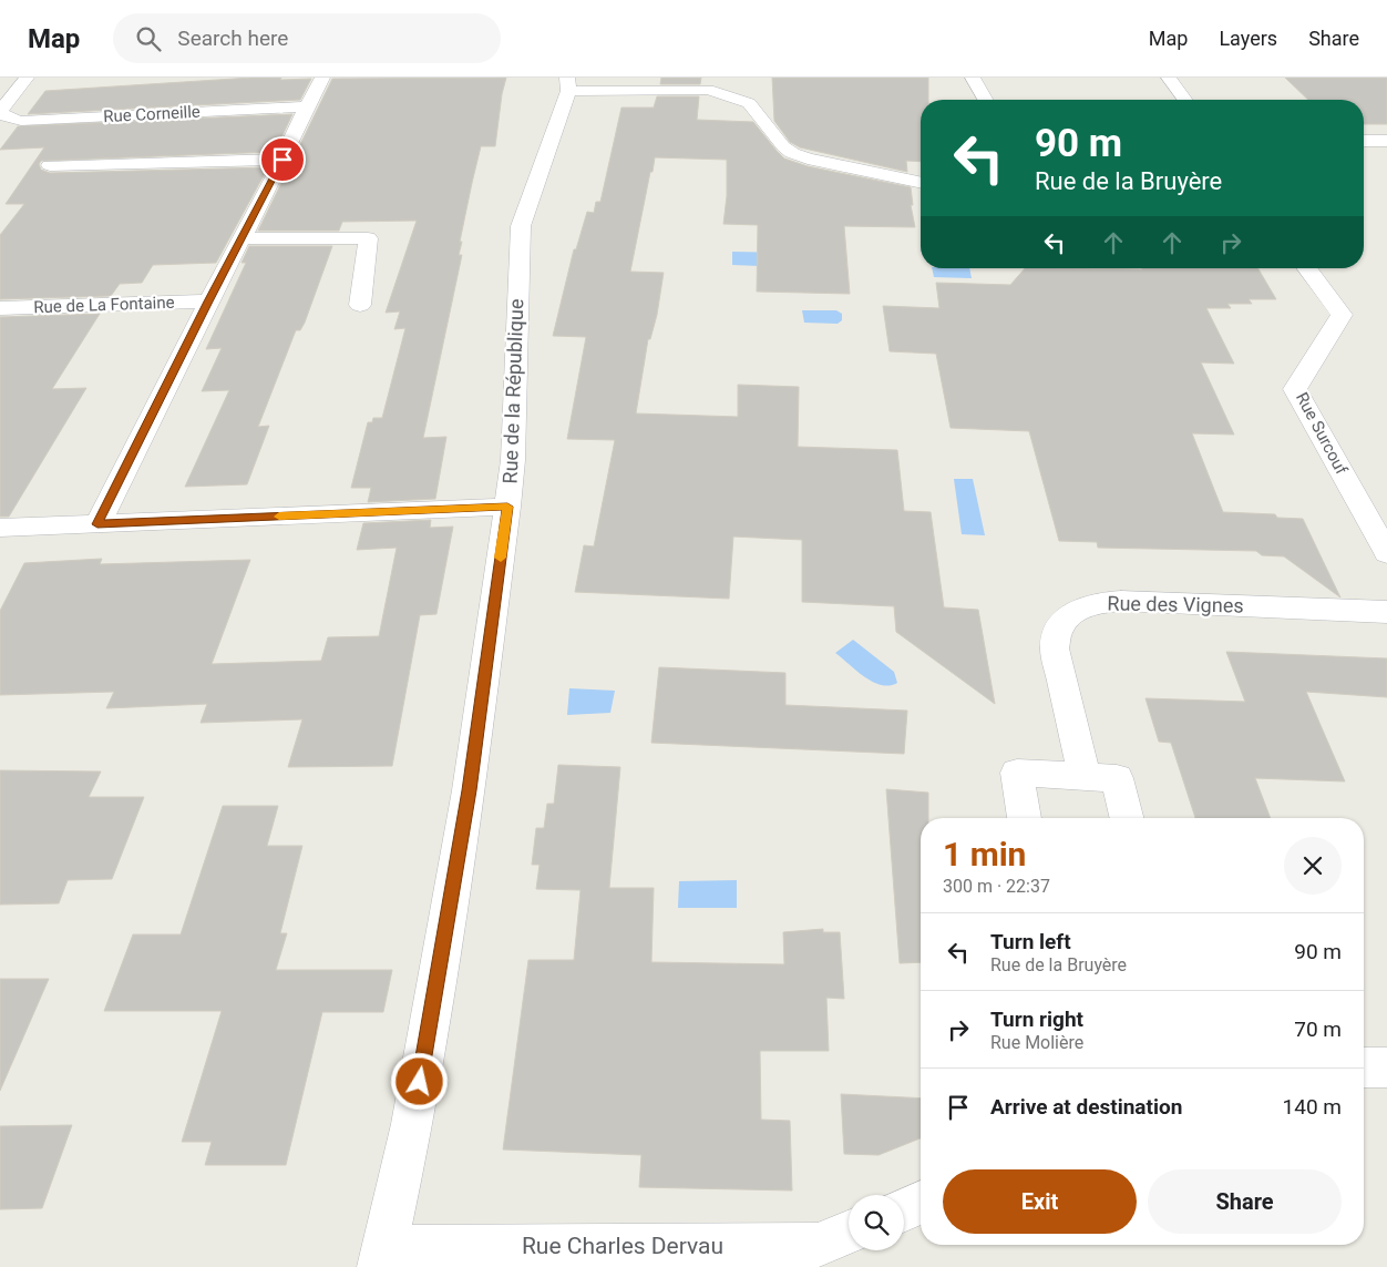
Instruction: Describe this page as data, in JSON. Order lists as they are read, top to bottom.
{
  "streets": {
    "street": [
      "Rue Corneille",
      "Rue de La Fontaine",
      "Rue de la République",
      "Rue Surcouf",
      "Rue des Vignes",
      "Rue Charles Dervau"
    ]
  },
  "crossings": [
    ["Rue de la République", "Rue Charles Dervau"]
  ],
  "page": {
    "header": "Map",
    "search": "Search here",
    "nav": ["Map", "Layers", "Share"],
    "turn": ["90 m", "Rue de la Bruyère"],
    "heading": ["1 min", "300 m · 22:37"],
    "list": [
      {
        "name": "Turn left",
        "note": "Rue de la Bruyère",
        "value": "90 m"
      },
      {
        "name": "Turn right",
        "note": "Rue Molière",
        "value": "70 m"
      },
      {
        "name": "Arrive at destination",
        "value": "140 m"
      }
    ],
    "buttons": ["Exit", "Share"]
  }
}
